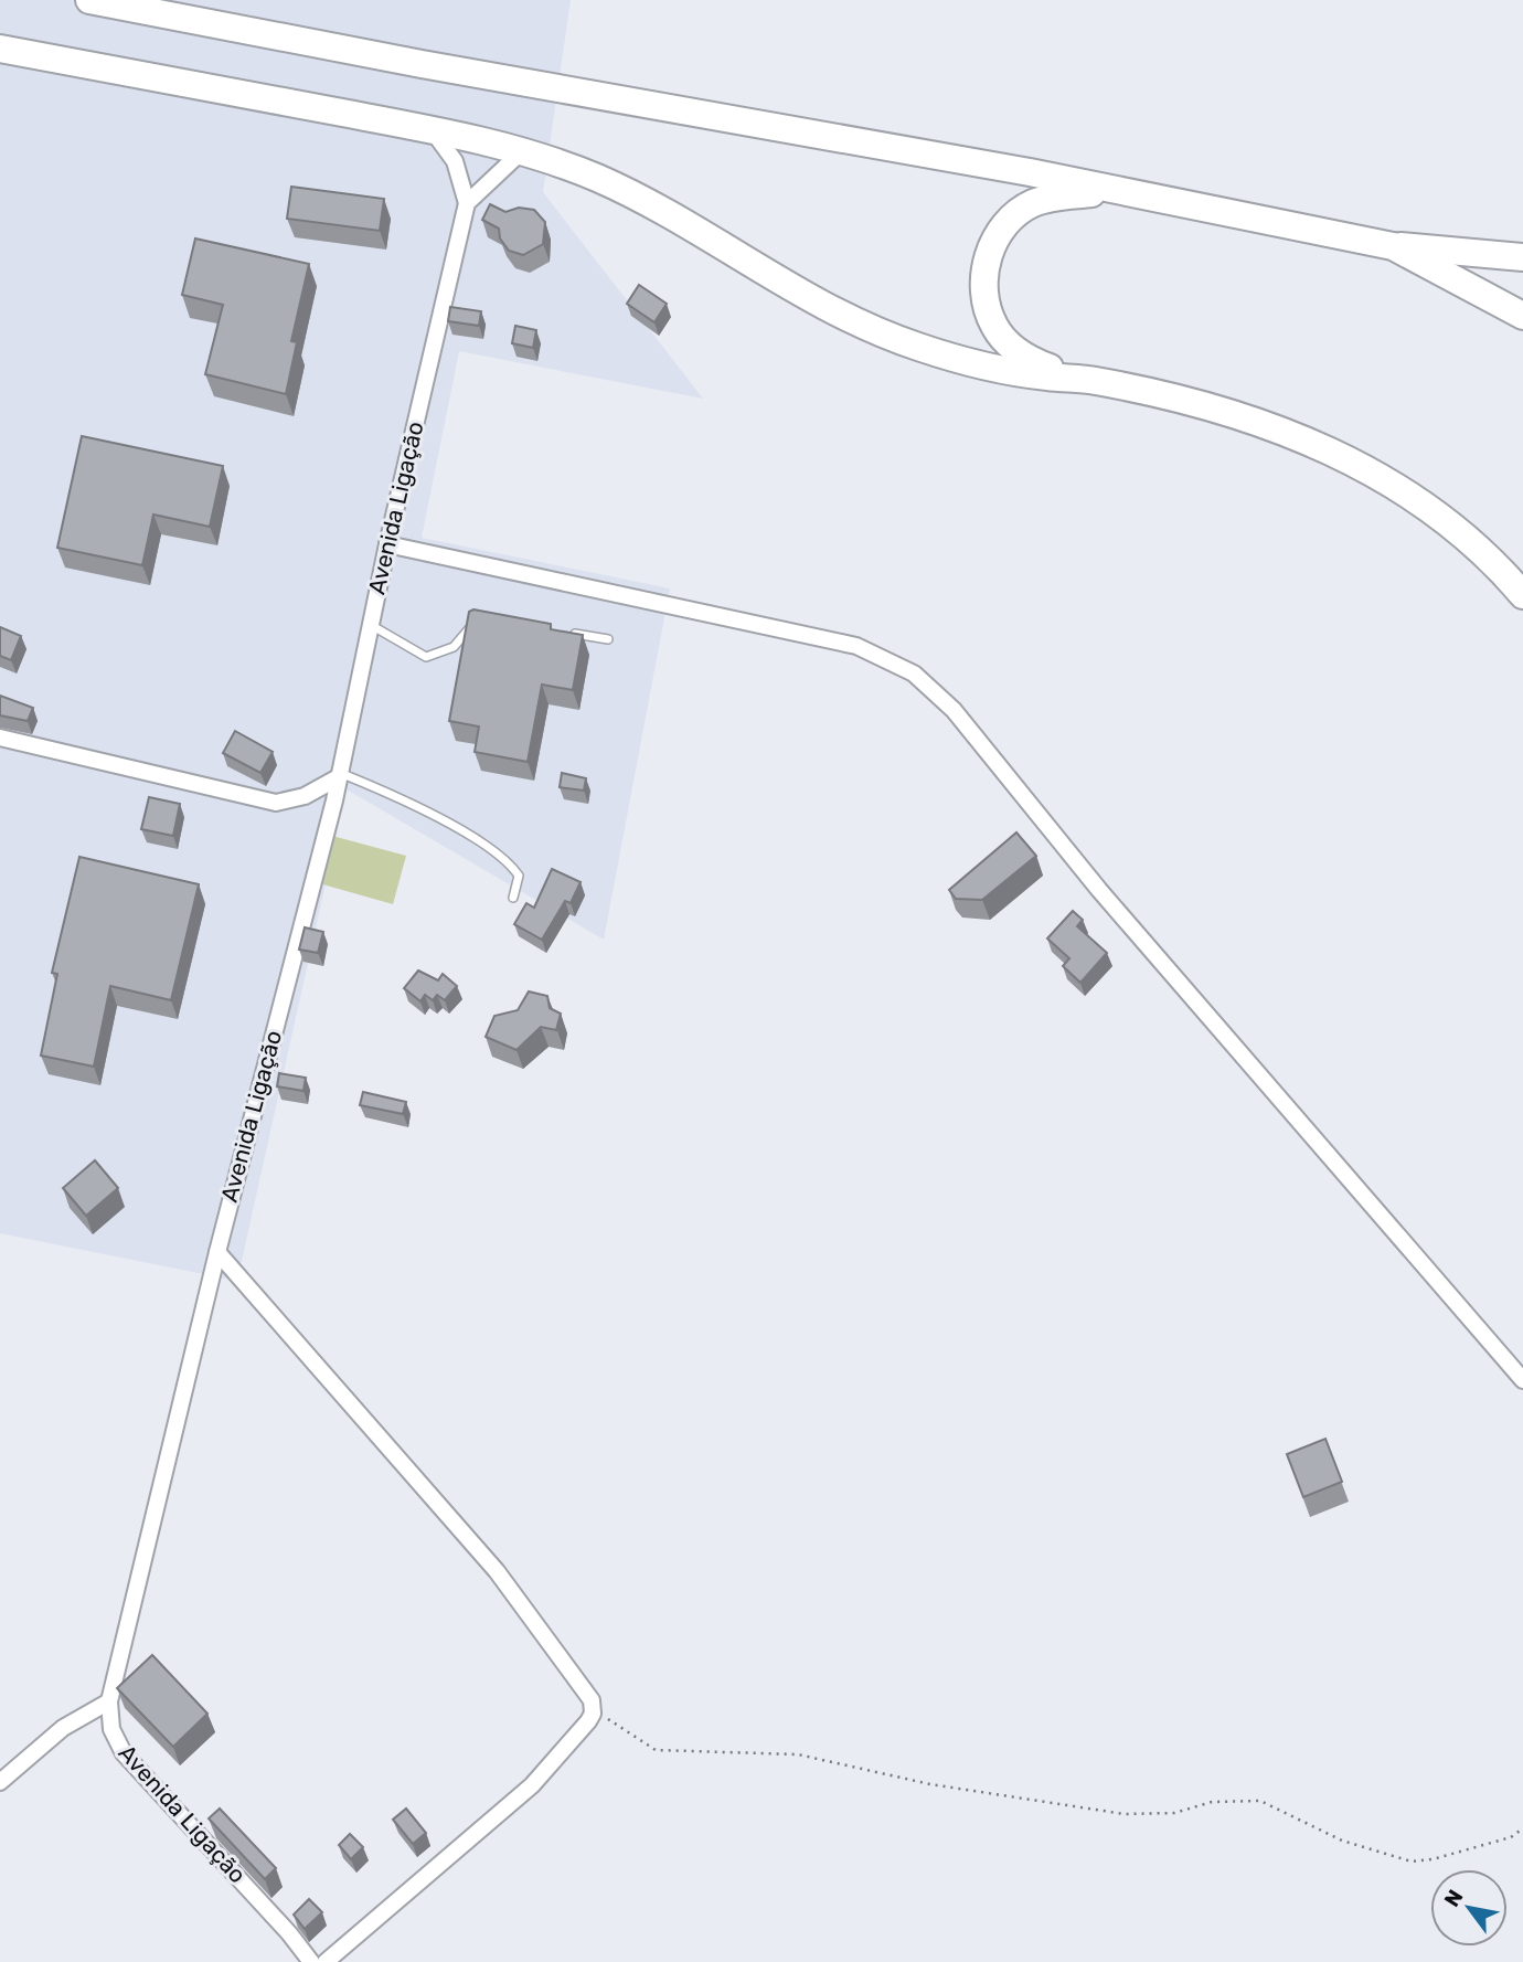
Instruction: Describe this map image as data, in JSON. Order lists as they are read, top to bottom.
{
  "streets": {
    "street": ["Avenida Ligação"]
  },
  "north": "top left"
}
